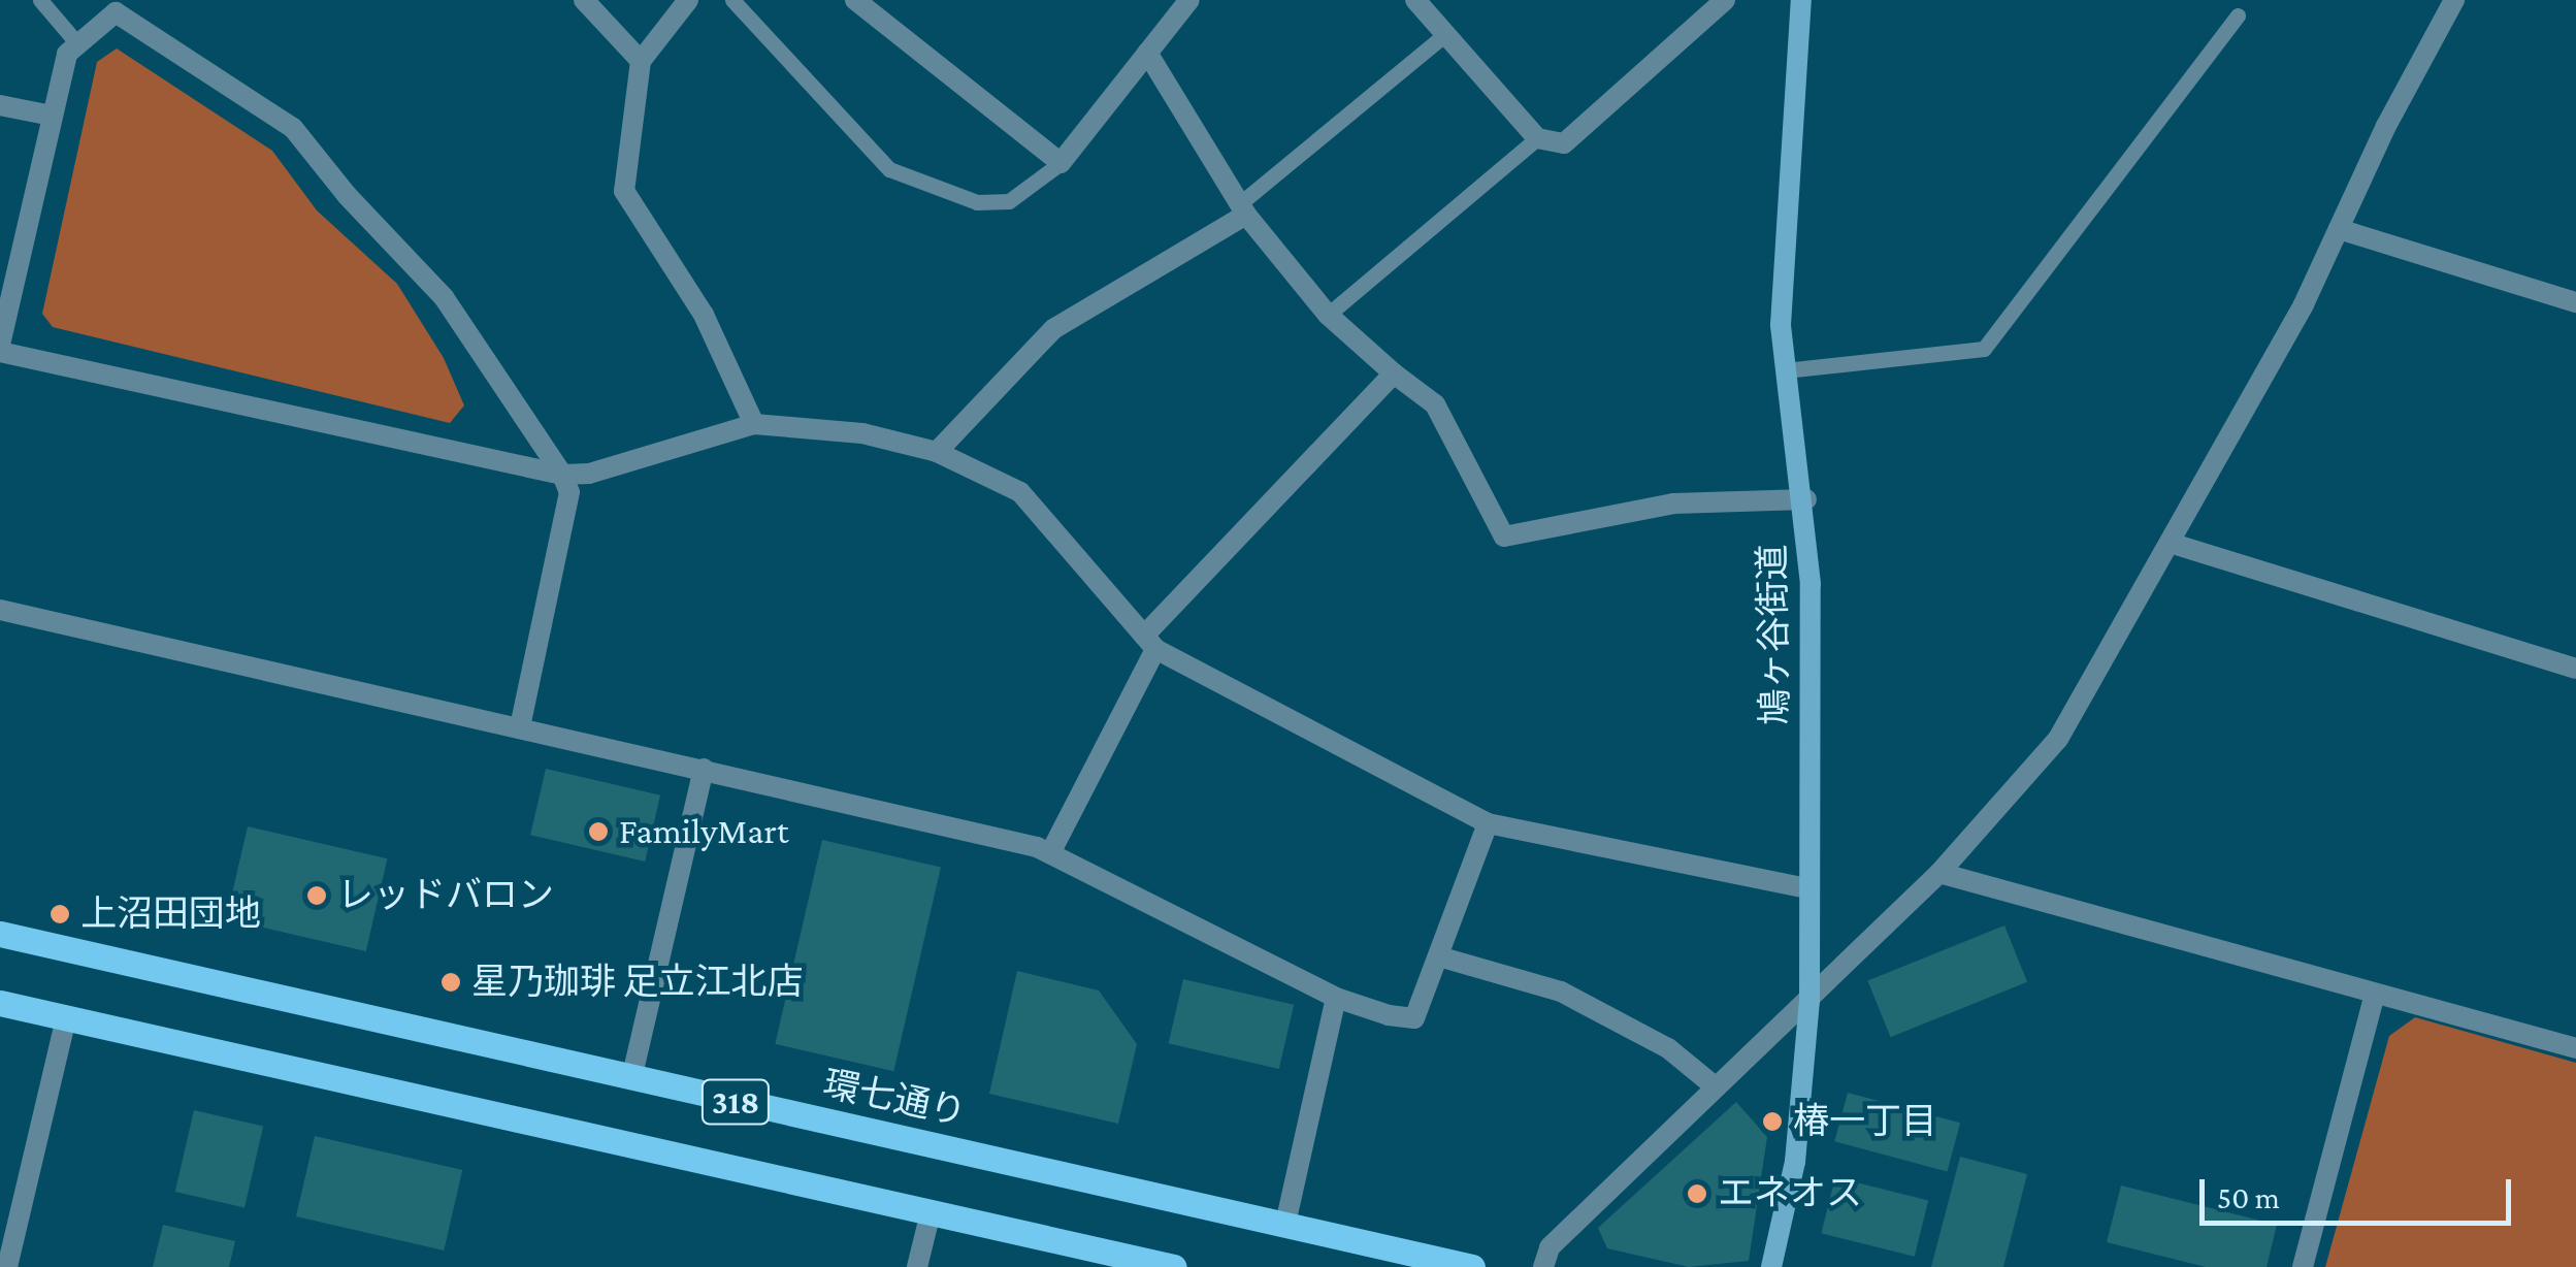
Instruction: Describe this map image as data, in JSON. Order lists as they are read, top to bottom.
{
  "streets": {
    "main road": ["鳩ヶ谷街道", "環七通り", "318"]
  },
  "places": [
    "FamilyMart",
    "レッドバロン",
    "上沼田団地",
    "星乃珈琲 足立江北店",
    "椿一丁目",
    "エネオス"
  ],
  "scale_bar": "50 m"
}
